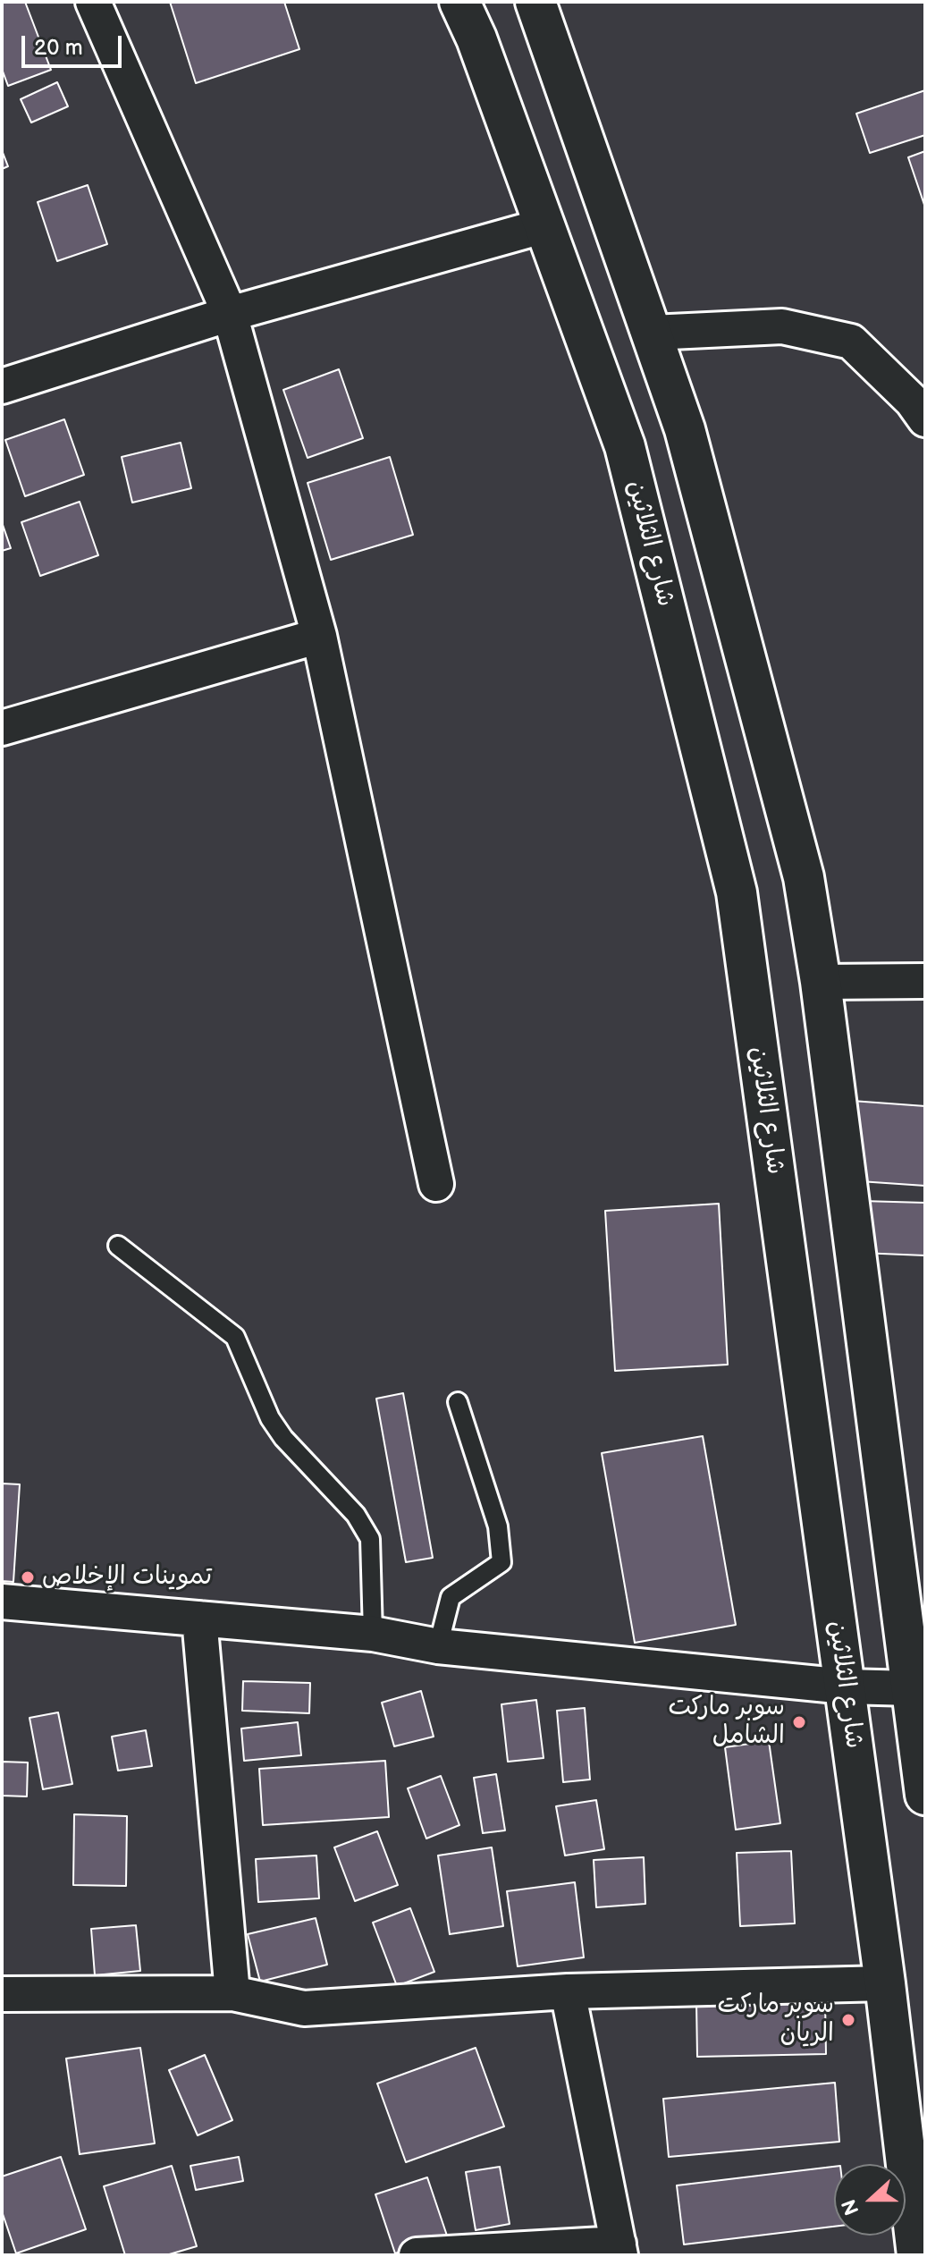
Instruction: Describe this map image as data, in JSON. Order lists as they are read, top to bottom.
{
  "streets": {
    "street": ["شارع الثلاثين"]
  },
  "places": ["تموينات الإخلاص", "سوبر ماركت الشامل", "سوبر ماركت الريان"],
  "scale_bar": "20 m",
  "north": "left"
}
